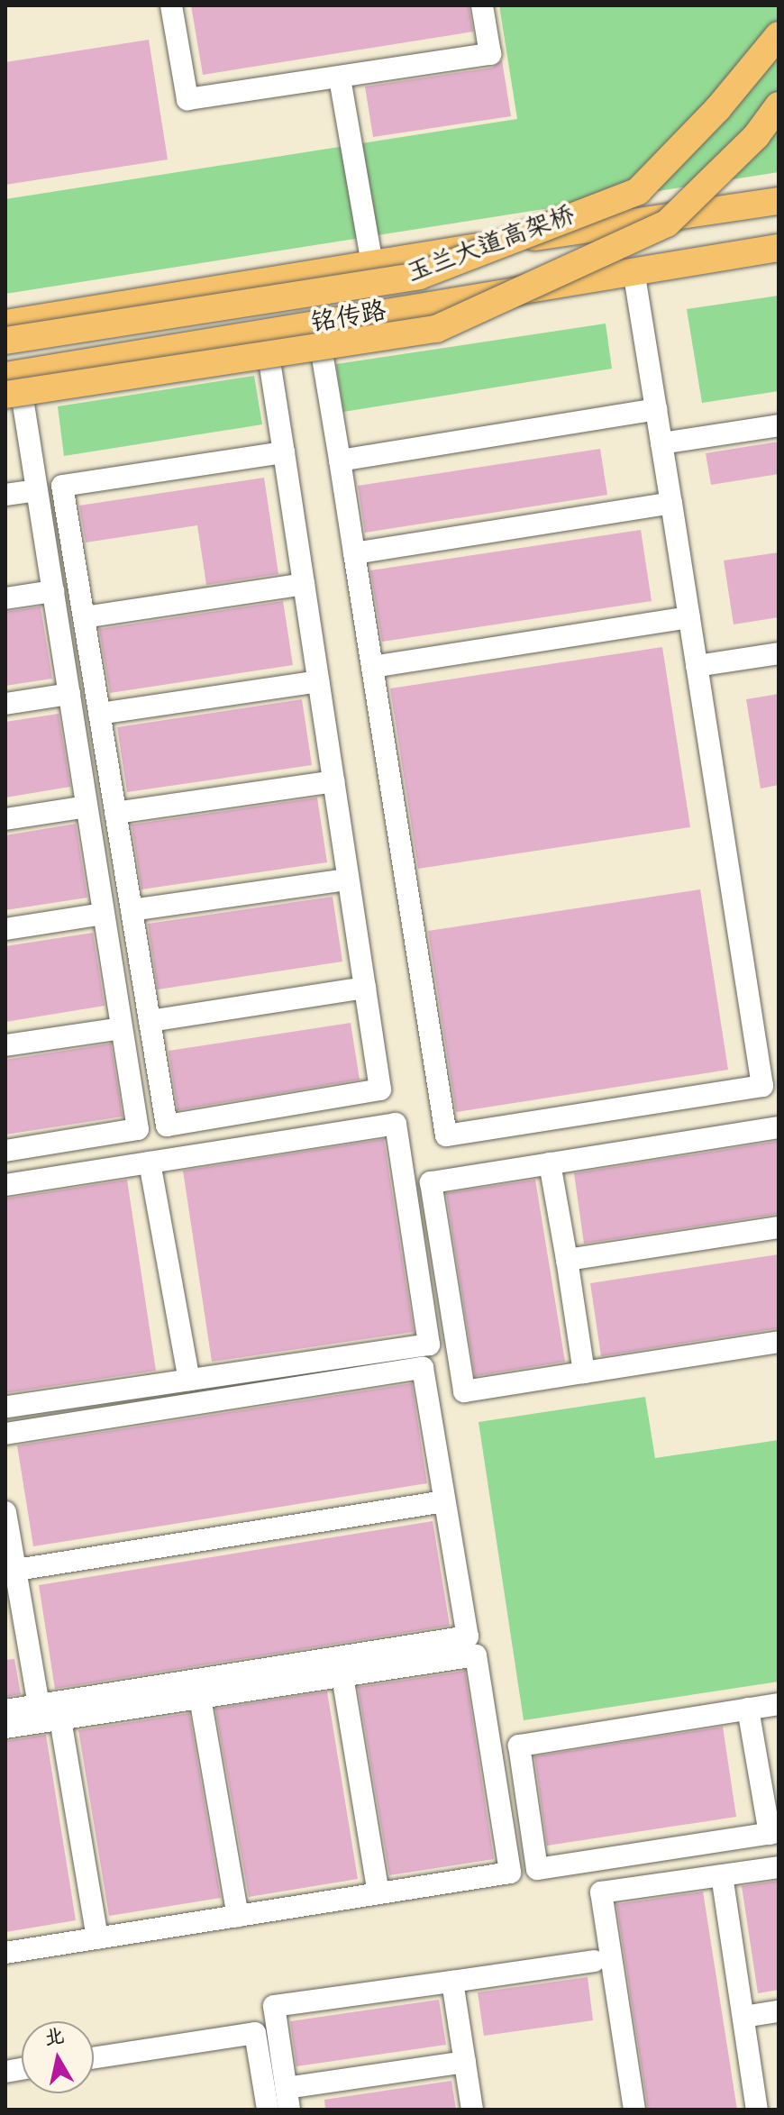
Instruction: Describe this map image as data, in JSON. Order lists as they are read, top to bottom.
{
  "streets": {
    "main road": ["玉兰大道高架桥", "铭传路"]
  },
  "crossings": [
    ["玉兰大道高架桥", "铭传路"]
  ],
  "north": "top"
}
